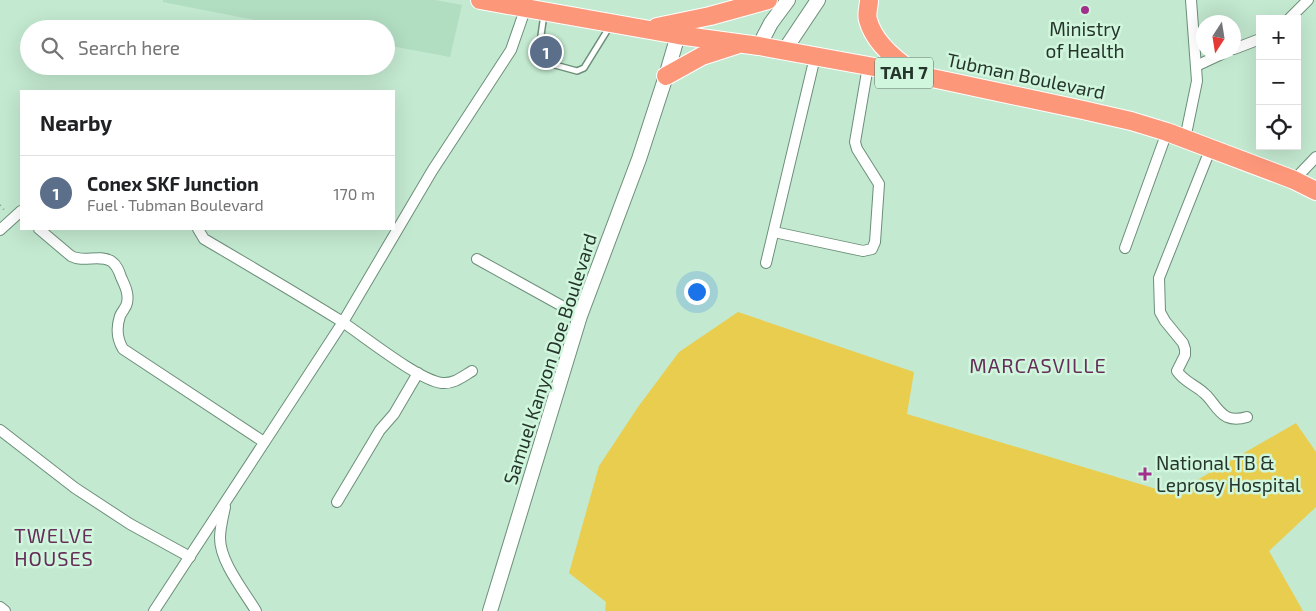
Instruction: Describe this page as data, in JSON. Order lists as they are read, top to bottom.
{
  "streets": {
    "highway": ["TAH 7", "Tubman Boulevard"],
    "street": ["Samuel Kanyon Doe Boulevard"]
  },
  "crossings": [
    ["Tubman Boulevard", "Samuel Kanyon Doe Boulevard"]
  ],
  "districts": ["MARCASVILLE", "TWELVE HOUSES"],
  "places": {
    "other": ["Ministry of Health"],
    "health": ["National TB & Leprosy Hospital"]
  },
  "north": "bottom",
  "page": {
    "map_buttons": ["+", "−"],
    "search": "Search here",
    "pins": "1",
    "heading": "Nearby",
    "list": [
      {
        "mark": "1",
        "name": "Conex SKF Junction",
        "note": "Fuel · Tubman Boulevard",
        "value": "170 m"
      }
    ]
  }
}
